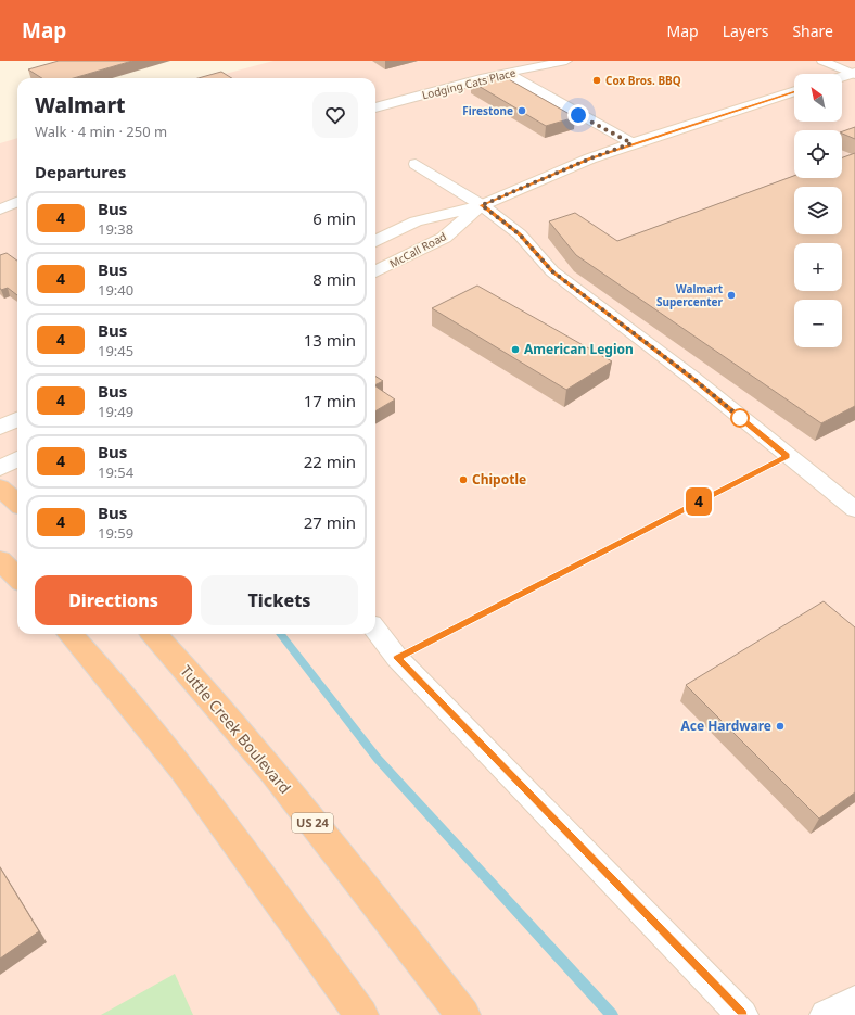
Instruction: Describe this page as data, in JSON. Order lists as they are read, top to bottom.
{
  "streets": {
    "highway": ["Tuttle Creek Boulevard", "US 24"],
    "main road": ["McCall Road"],
    "street": ["Lodging Cats Place"]
  },
  "places": [
    "Cox Bros. BBQ",
    "Firestone",
    "Walmart Supercenter",
    "American Legion",
    "Chipotle",
    "Ace Hardware"
  ],
  "lines": ["bus line 4"],
  "north": "top left",
  "page": {
    "header": "Map",
    "nav": ["Map", "Layers", "Share"],
    "on_map": "4",
    "map_buttons": ["+", "−"],
    "heading": [
      ["Walmart", "Walk · 4 min · 250 m"],
      "Departures"
    ],
    "list": [
      {
        "mark": "4",
        "name": "Bus",
        "note": "19:38",
        "value": "6 min"
      },
      {
        "mark": "4",
        "name": "Bus",
        "note": "19:40",
        "value": "8 min"
      },
      {
        "mark": "4",
        "name": "Bus",
        "note": "19:45",
        "value": "13 min"
      },
      {
        "mark": "4",
        "name": "Bus",
        "note": "19:49",
        "value": "17 min"
      },
      {
        "mark": "4",
        "name": "Bus",
        "note": "19:54",
        "value": "22 min"
      },
      {
        "mark": "4",
        "name": "Bus",
        "note": "19:59",
        "value": "27 min"
      }
    ],
    "buttons": ["Directions", "Tickets"]
  }
}
